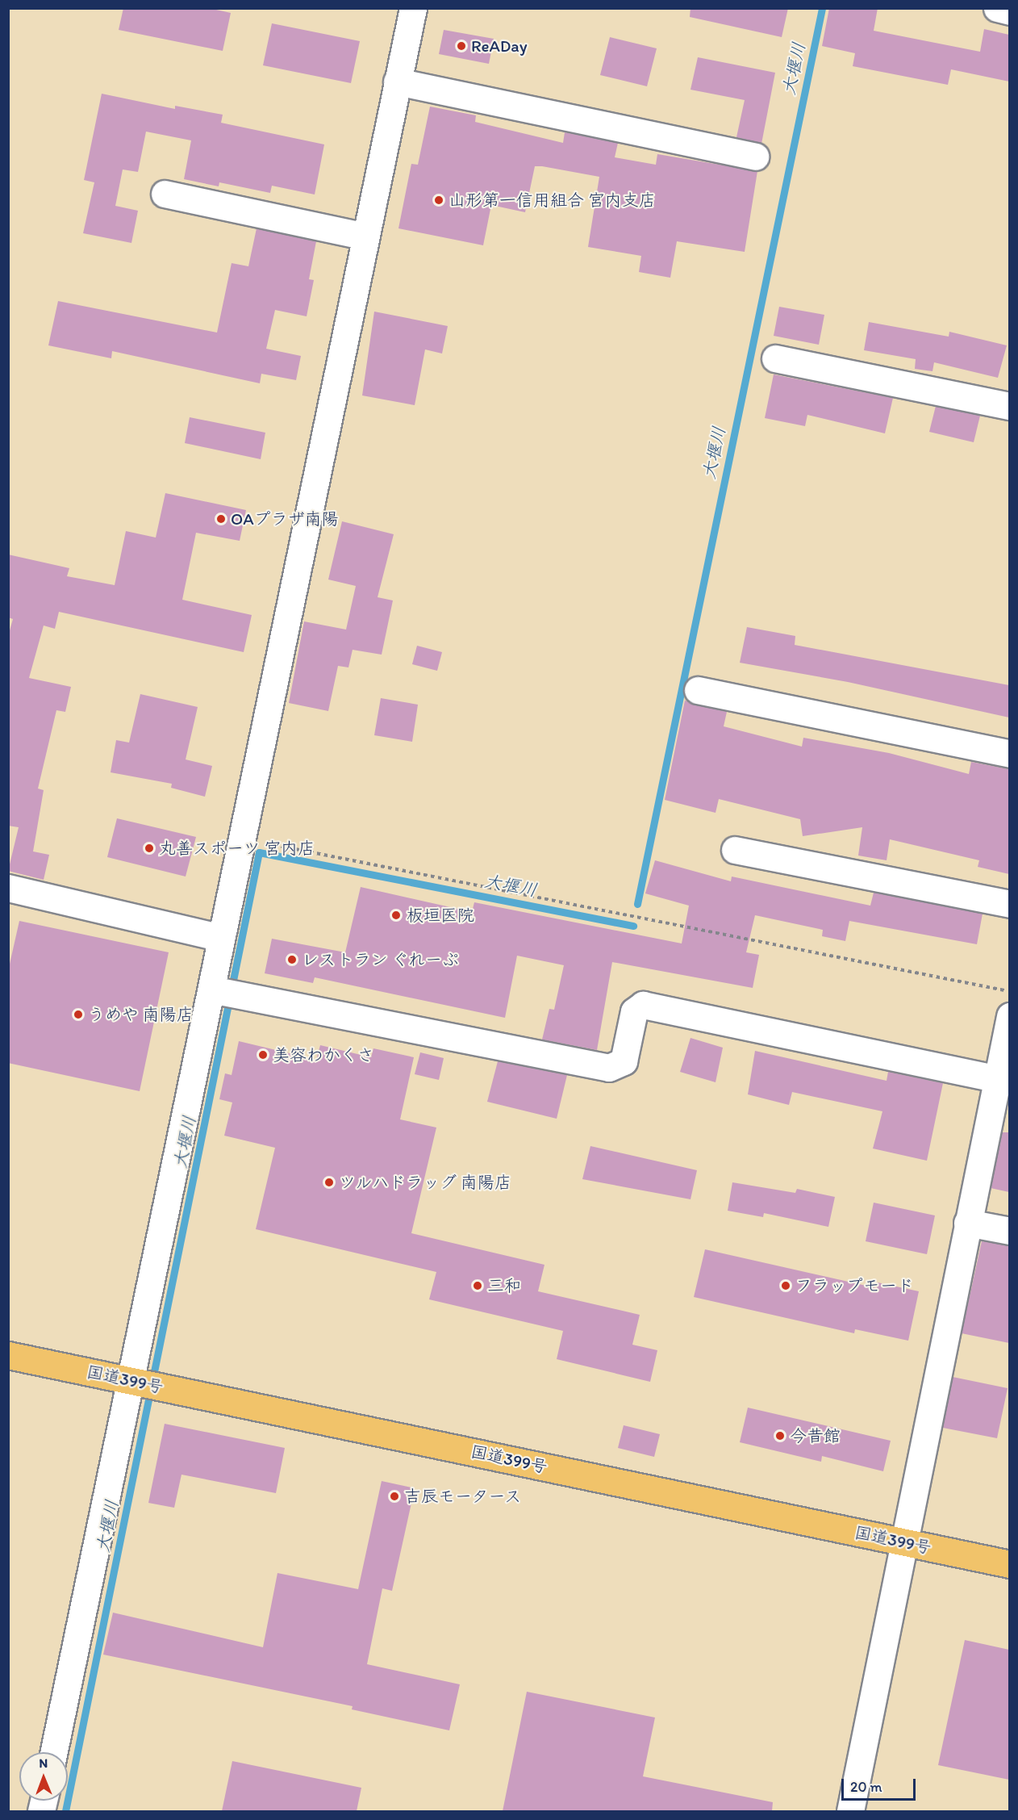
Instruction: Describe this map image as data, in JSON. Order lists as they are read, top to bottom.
{
  "streets": {
    "highway": ["国道399号"]
  },
  "water": ["大堰川"],
  "places": [
    "ReADay",
    "山形第一信用組合 宮内支店",
    "OAプラザ南陽",
    "丸善スポーツ 宮内店",
    "板垣医院",
    "レストラン ぐれーぷ",
    "うめや 南陽店",
    "美容わかくさ",
    "ツルハドラッグ 南陽店",
    "三和",
    "フラップモード",
    "今昔館",
    "吉辰モータース"
  ],
  "scale_bar": "20 m",
  "north": "top"
}
